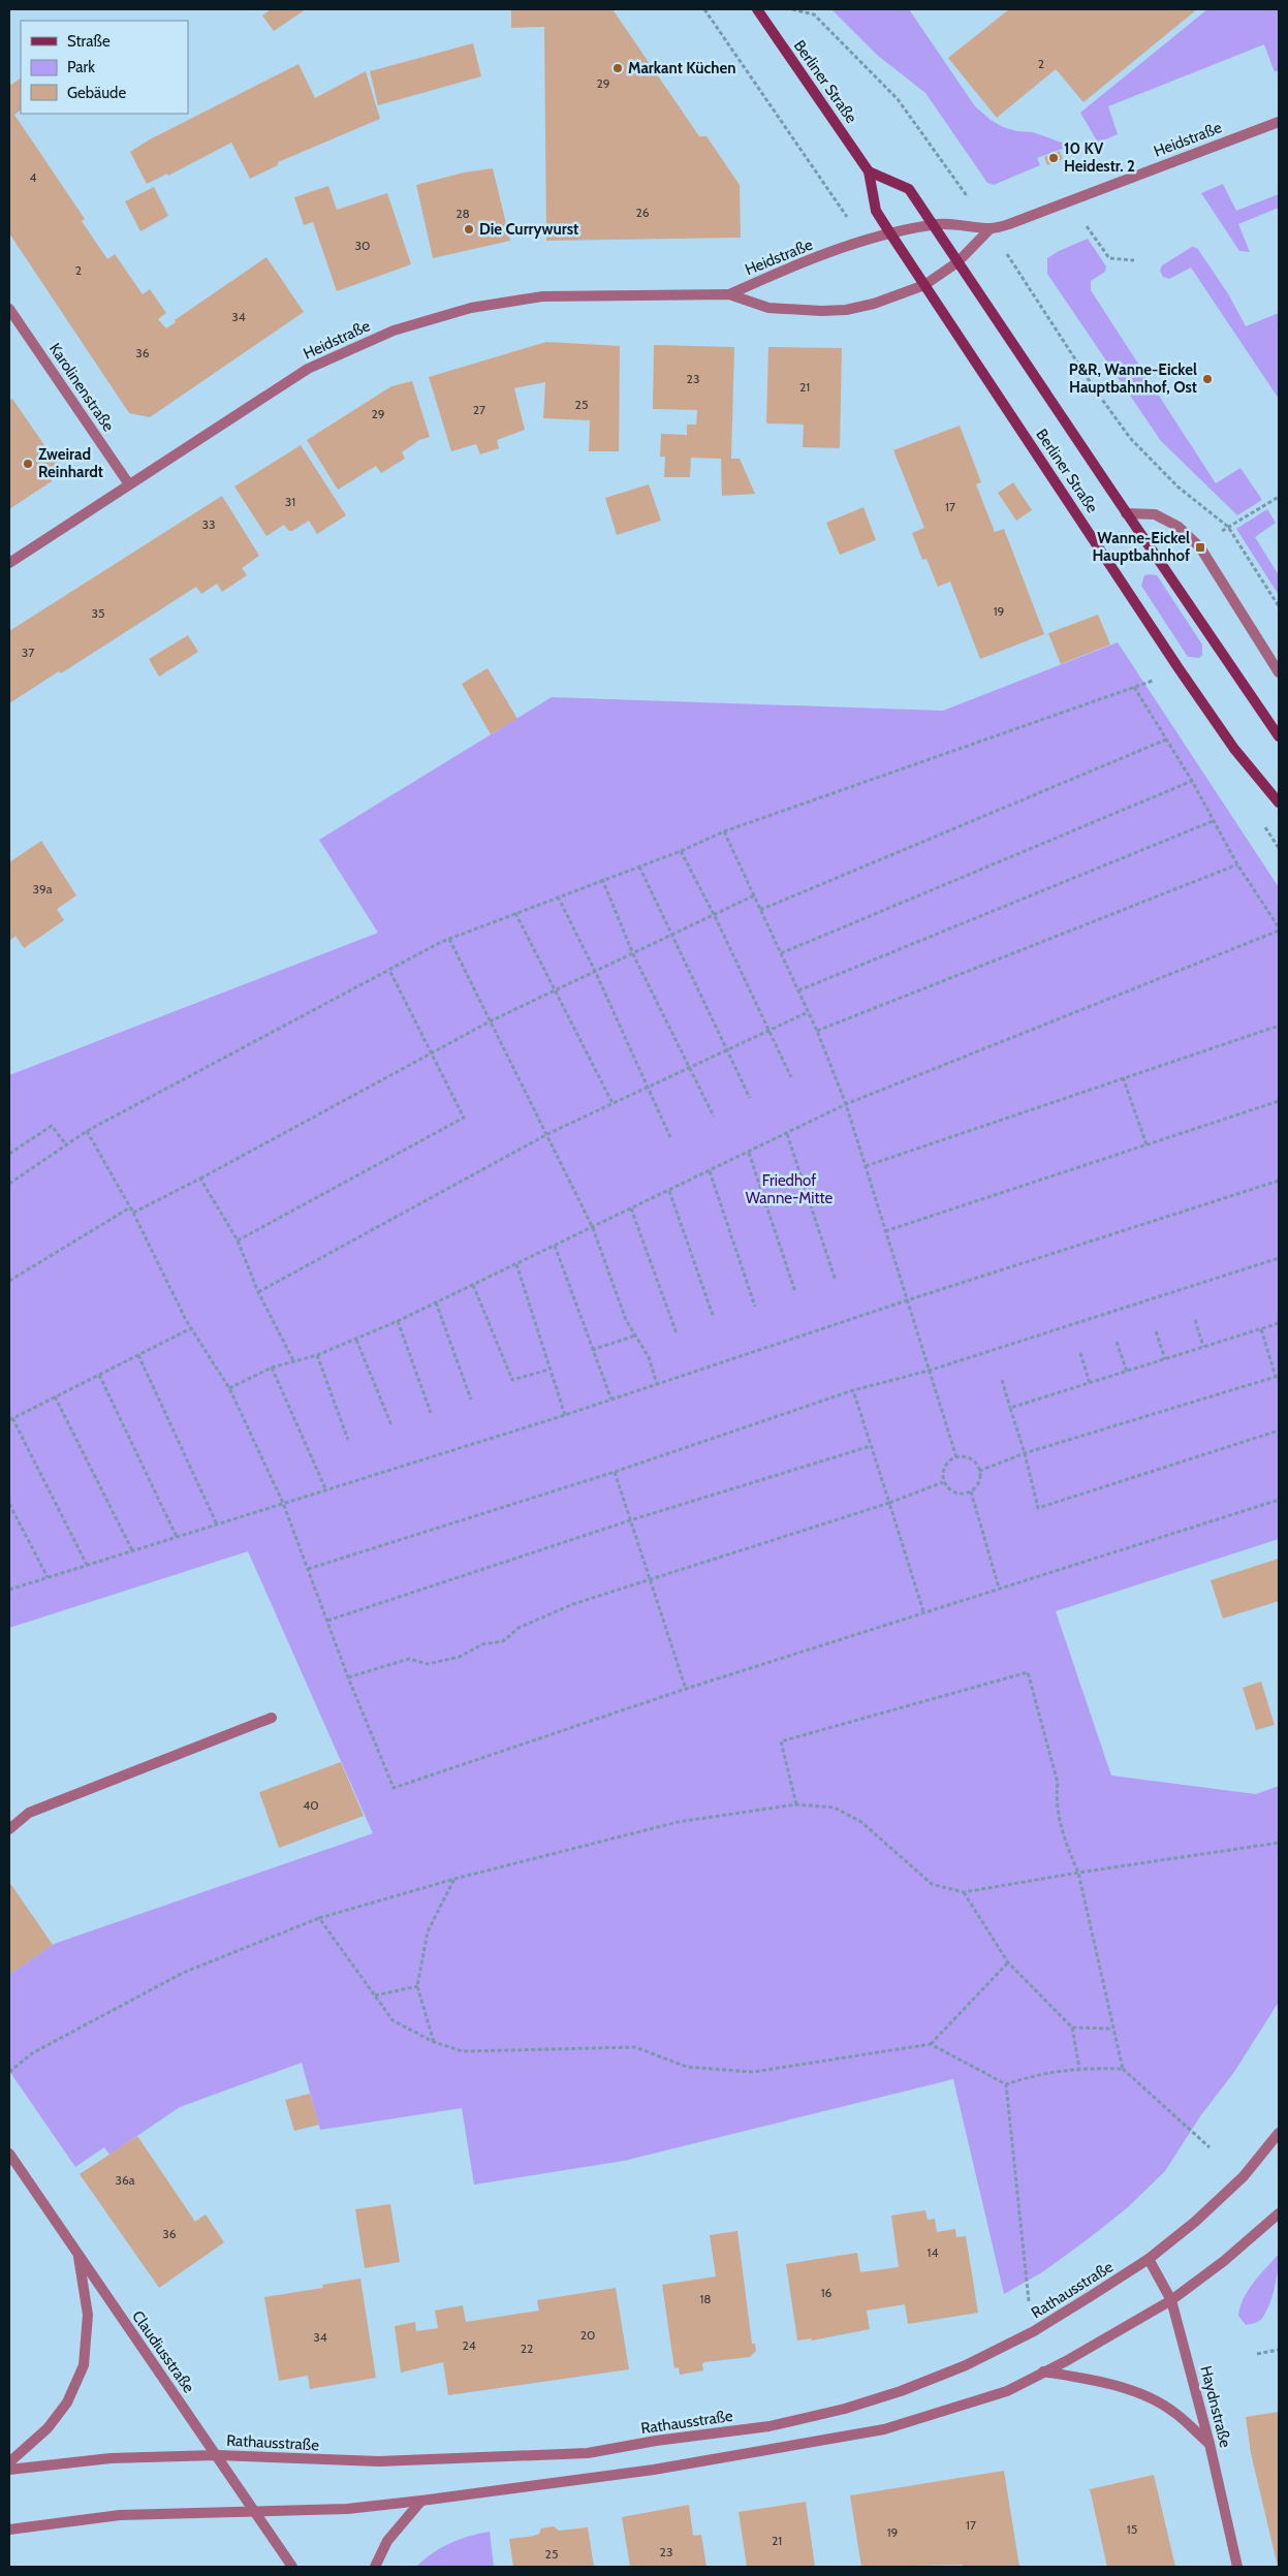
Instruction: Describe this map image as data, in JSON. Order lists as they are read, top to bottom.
{
  "streets": {
    "main road": ["Berliner Straße"],
    "street": [
      "Heidstraße",
      "Karolinenstraße",
      "Rathausstraße",
      "Claudiusstraße",
      "Haydnstraße"
    ]
  },
  "crossings": [
    ["Berliner Straße", "Heidstraße"],
    ["Heidstraße", "Karolinenstraße"],
    ["Rathausstraße", "Claudiusstraße"],
    ["Rathausstraße", "Haydnstraße"]
  ],
  "parks": ["Friedhof Wanne-Mitte"],
  "places": {
    "other": [
      "Markant Küchen",
      "10 KV Heidestr. 2",
      "Die Currywurst",
      "P&R, Wanne-Eickel Hauptbahnhof, Ost",
      "Zweirad Reinhardt"
    ],
    "transit": ["Wanne-Eickel Hauptbahnhof"]
  },
  "house_numbers": [
    "2",
    "29",
    "4",
    "26",
    "28",
    "30",
    "2",
    "34",
    "36",
    "23",
    "21",
    "25",
    "27",
    "29",
    "31",
    "17",
    "33",
    "19",
    "35",
    "37",
    "39a",
    "40",
    "36a",
    "36",
    "14",
    "16",
    "18",
    "20",
    "34",
    "24",
    "22",
    "17",
    "15",
    "19",
    "21",
    "23",
    "25"
  ],
  "legend": ["Straße", "Park", "Gebäude"]
}
